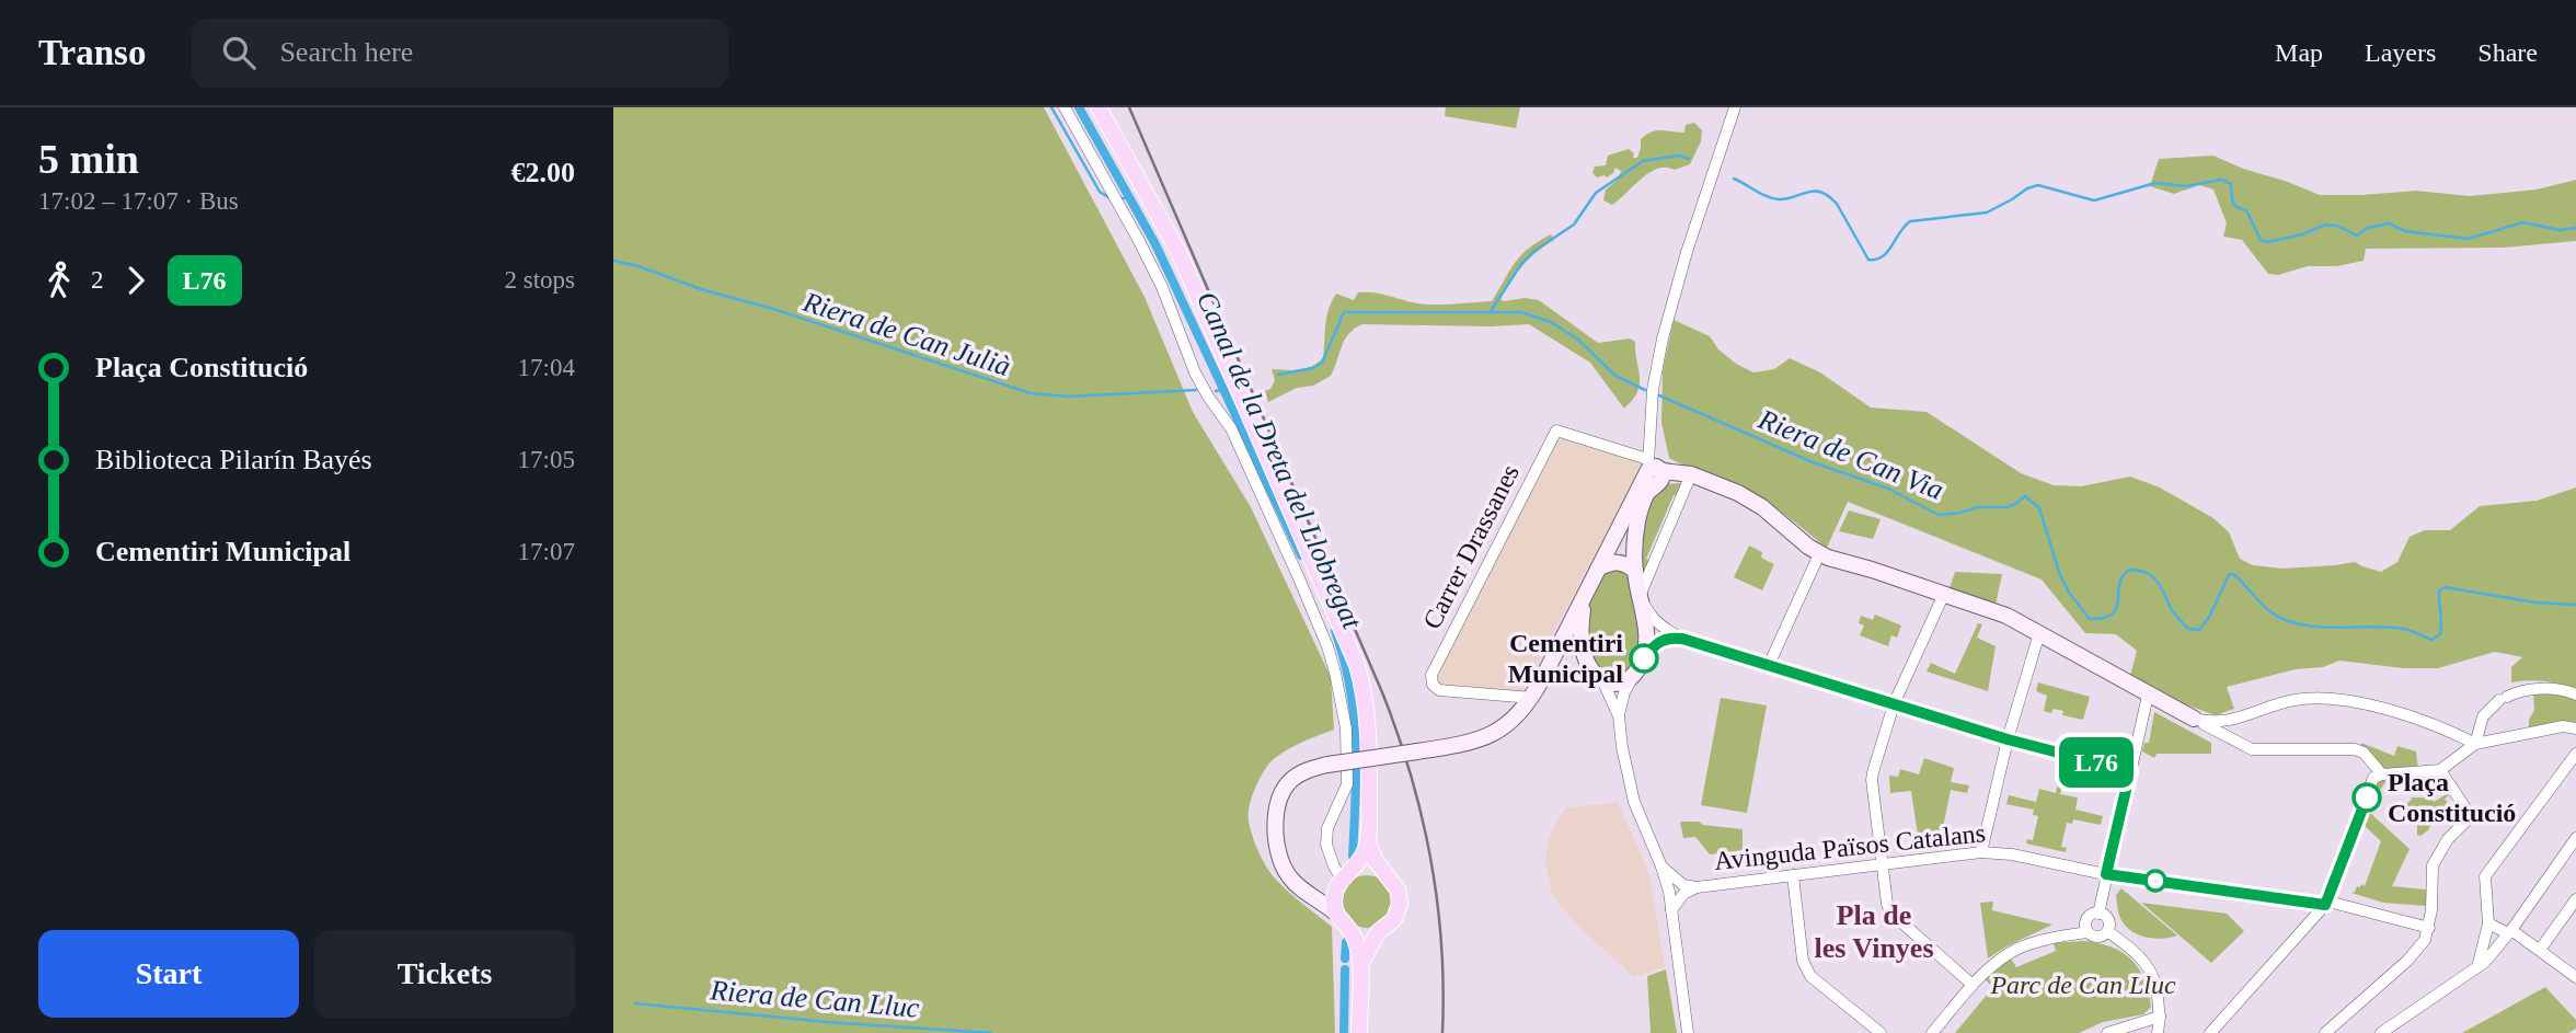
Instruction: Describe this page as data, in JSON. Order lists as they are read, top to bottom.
{
  "streets": {
    "street": ["Carrer Drassanes", "Avinguda Països Catalans"]
  },
  "districts": ["Pla de les Vinyes"],
  "water": [
    "Riera de Can Julià",
    "Riera de Can Via",
    "Canal de la Dreta del Llobregat",
    "Riera de Can Lluc"
  ],
  "parks": ["Parc de Can Lluc"],
  "places": ["Cementiri Municipal", "Plaça Constitució"],
  "lines": ["bus line L76"],
  "page": {
    "header": "Transo",
    "search": "Search here",
    "nav": ["Map", "Layers", "Share"],
    "heading": ["5 min", "17:02 – 17:07 · Bus", "€2.00"],
    "on_map": "L76",
    "legs": ["2", "L76", "2 stops"],
    "list": [
      {
        "name": "Plaça Constitució",
        "value": "17:04"
      },
      {
        "name": "Biblioteca Pilarín Bayés",
        "value": "17:05"
      },
      {
        "name": "Cementiri Municipal",
        "value": "17:07"
      }
    ],
    "buttons": ["Start", "Tickets"]
  }
}
